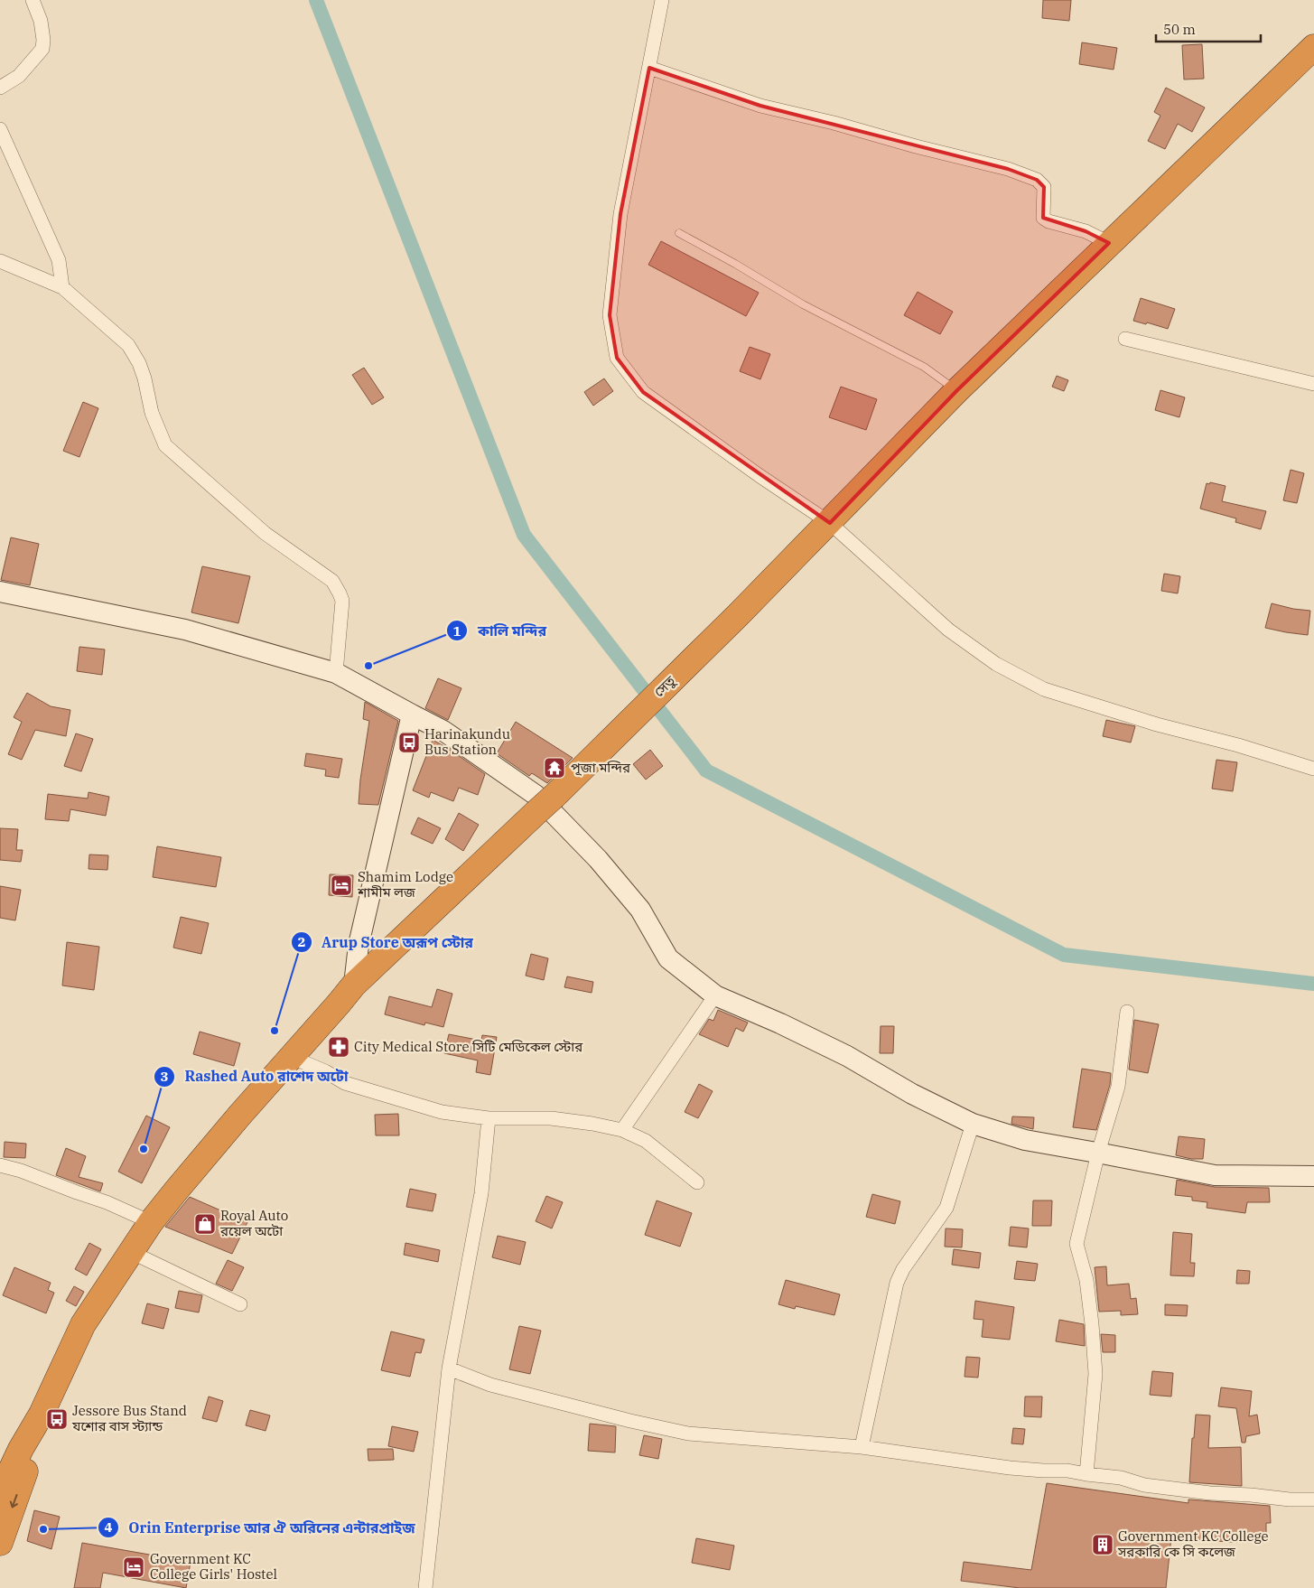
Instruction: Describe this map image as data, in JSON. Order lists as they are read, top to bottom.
{
  "streets": {
    "highway": ["সেতু"]
  },
  "places": {
    "other": [
      "কালি মন্দির",
      "Arup Store অরূপ স্টোর",
      "Rashed Auto রাশেদ অটো",
      "Orin Enterprise আর ঐ অরিনের এন্টারপ্রাইজ"
    ],
    "bus stop": ["Harinakundu Bus Station", "Jessore Bus Stand যশোর বাস স্ট্যান্ড"],
    "temple": ["পূজা মন্দির"],
    "hotel": ["Shamim Lodge শামীম লজ", "Government KC College Girls' Hostel"],
    "pharmacy": ["City Medical Store সিটি মেডিকেল স্টোর"],
    "shop": ["Royal Auto রয়েল অটো"],
    "building": ["Government KC College সরকারি কে সি কলেজ"]
  },
  "scale_bar": "50 m"
}
